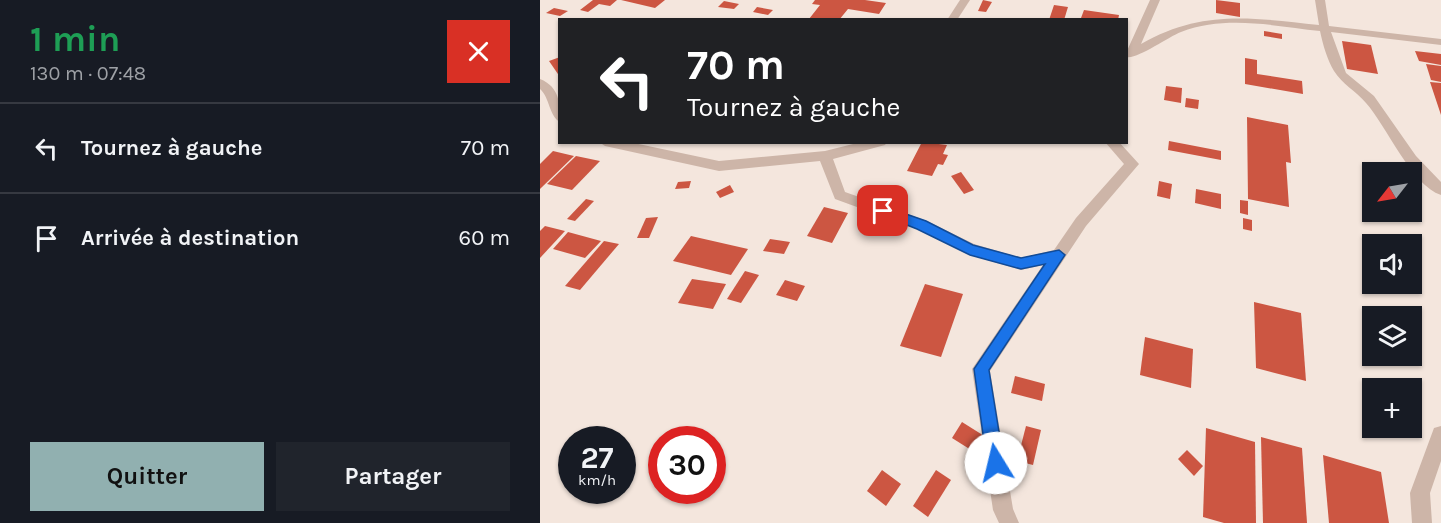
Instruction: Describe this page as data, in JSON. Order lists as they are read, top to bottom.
{
  "north": "bottom left",
  "page": {
    "heading": ["1 min", "130 m · 07:48"],
    "turn": ["70 m", "Tournez à gauche"],
    "list": [
      {
        "name": "Tournez à gauche",
        "value": "70 m"
      },
      {
        "name": "Arrivée à destination",
        "value": "60 m"
      }
    ],
    "map_buttons": "+",
    "speed": "27 km/h",
    "limit": "30",
    "buttons": ["Quitter", "Partager"]
  }
}
